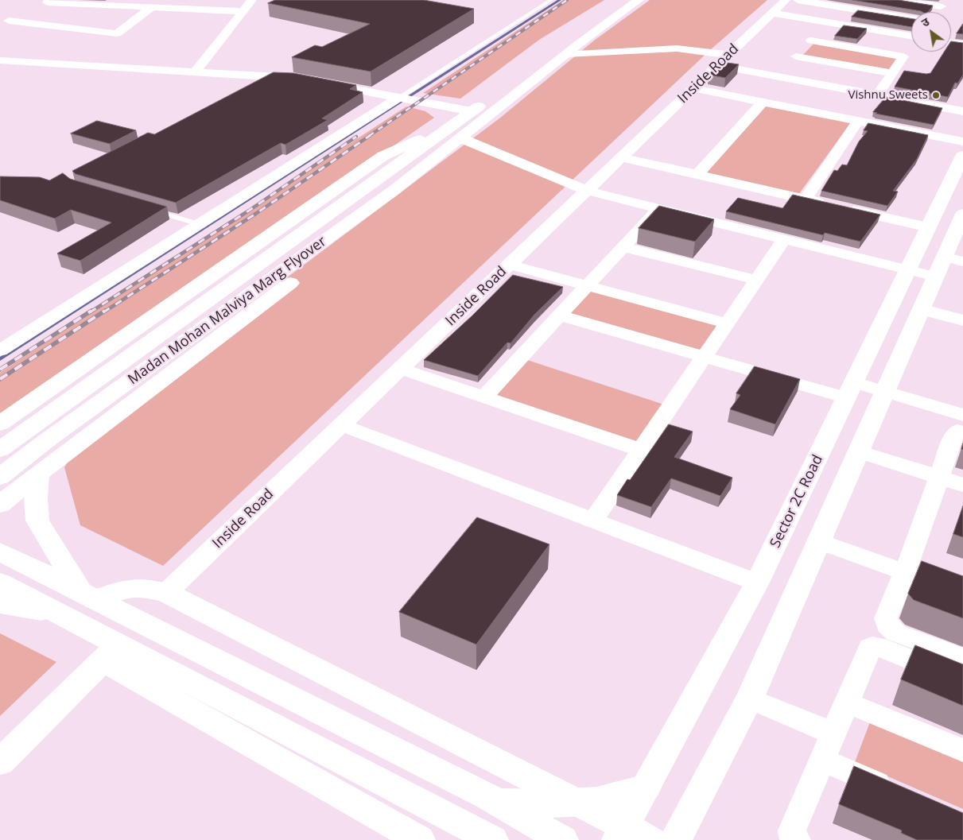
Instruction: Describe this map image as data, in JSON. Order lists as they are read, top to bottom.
{
  "streets": {
    "main road": ["Madan Mohan Malviya Marg Flyover", "Sector 2C Road"],
    "street": ["Inside Road"]
  },
  "places": ["Vishnu Sweets"],
  "north": "top left"
}
